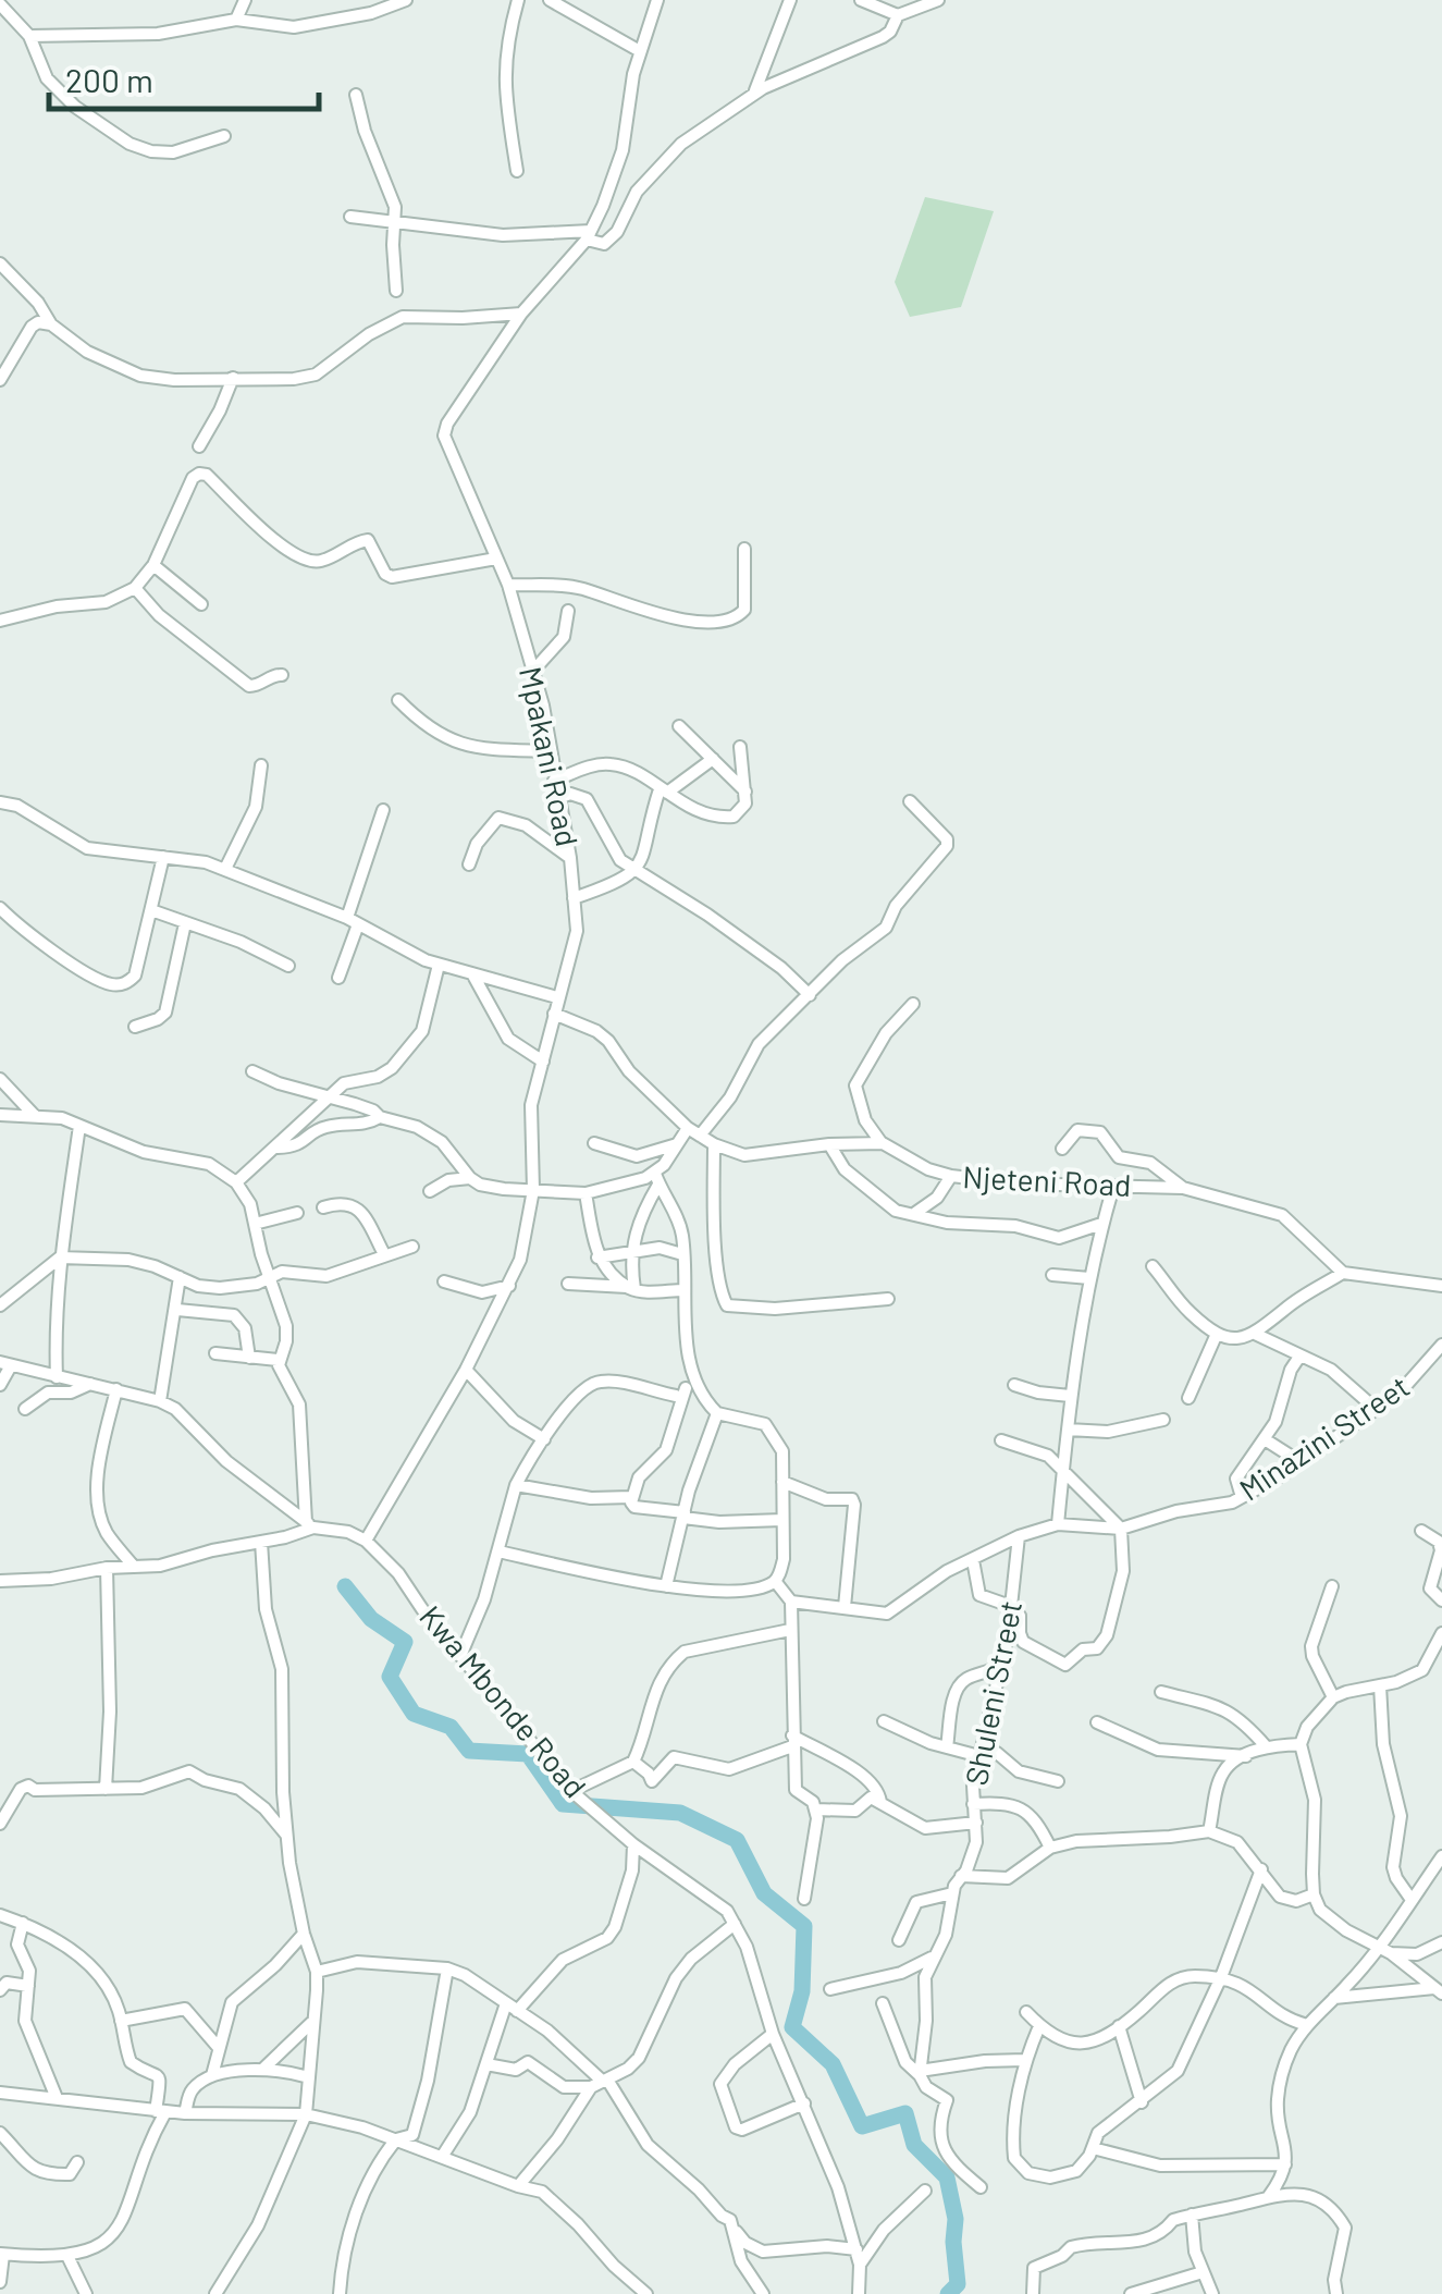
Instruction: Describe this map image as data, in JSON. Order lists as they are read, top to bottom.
{
  "streets": {
    "street": [
      "Mpakani Road",
      "Njeteni Road",
      "Minazini Street",
      "Shuleni Street",
      "Kwa Mbonde Road"
    ]
  },
  "crossings": [
    ["Mpakani Road", "Kwa Mbonde Road"],
    ["Minazini Street", "Shuleni Street"]
  ],
  "scale_bar": "200 m"
}
